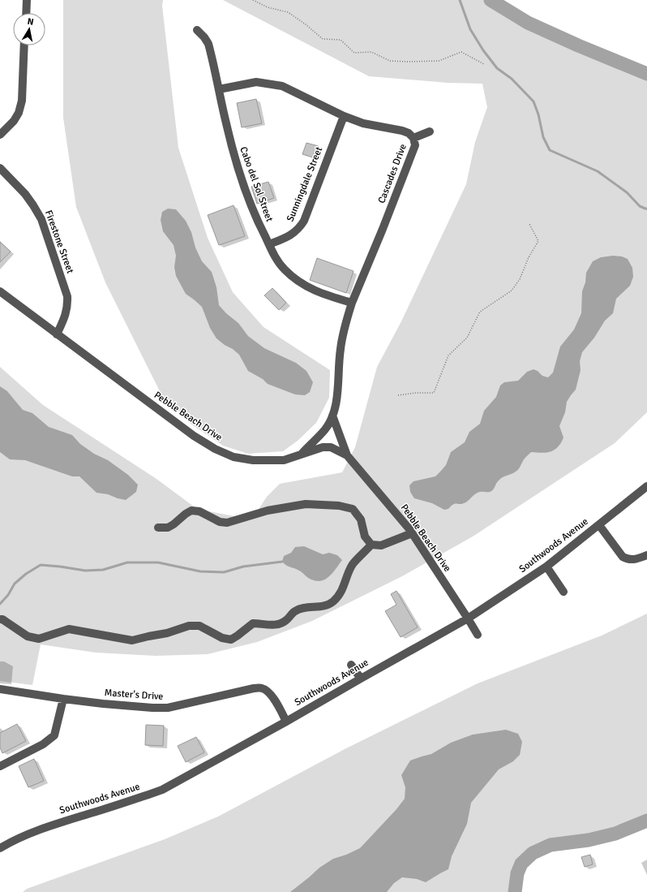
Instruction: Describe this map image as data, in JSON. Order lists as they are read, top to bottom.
{
  "streets": {
    "street": [
      "Cascades Drive",
      "Cabo del Sol Street",
      "Sunningdale Street",
      "Firestone Street",
      "Pebble Beach Drive",
      "Southwoods Avenue",
      "Master's Drive"
    ]
  },
  "crossings": [
    ["Cascades Drive", "Cabo del Sol Street"],
    ["Cascades Drive", "Sunningdale Street"],
    ["Cascades Drive", "Pebble Beach Drive"],
    ["Cabo del Sol Street", "Sunningdale Street"],
    ["Firestone Street", "Pebble Beach Drive"],
    ["Pebble Beach Drive", "Southwoods Avenue"],
    ["Southwoods Avenue", "Master's Drive"]
  ],
  "north": "top"
}
